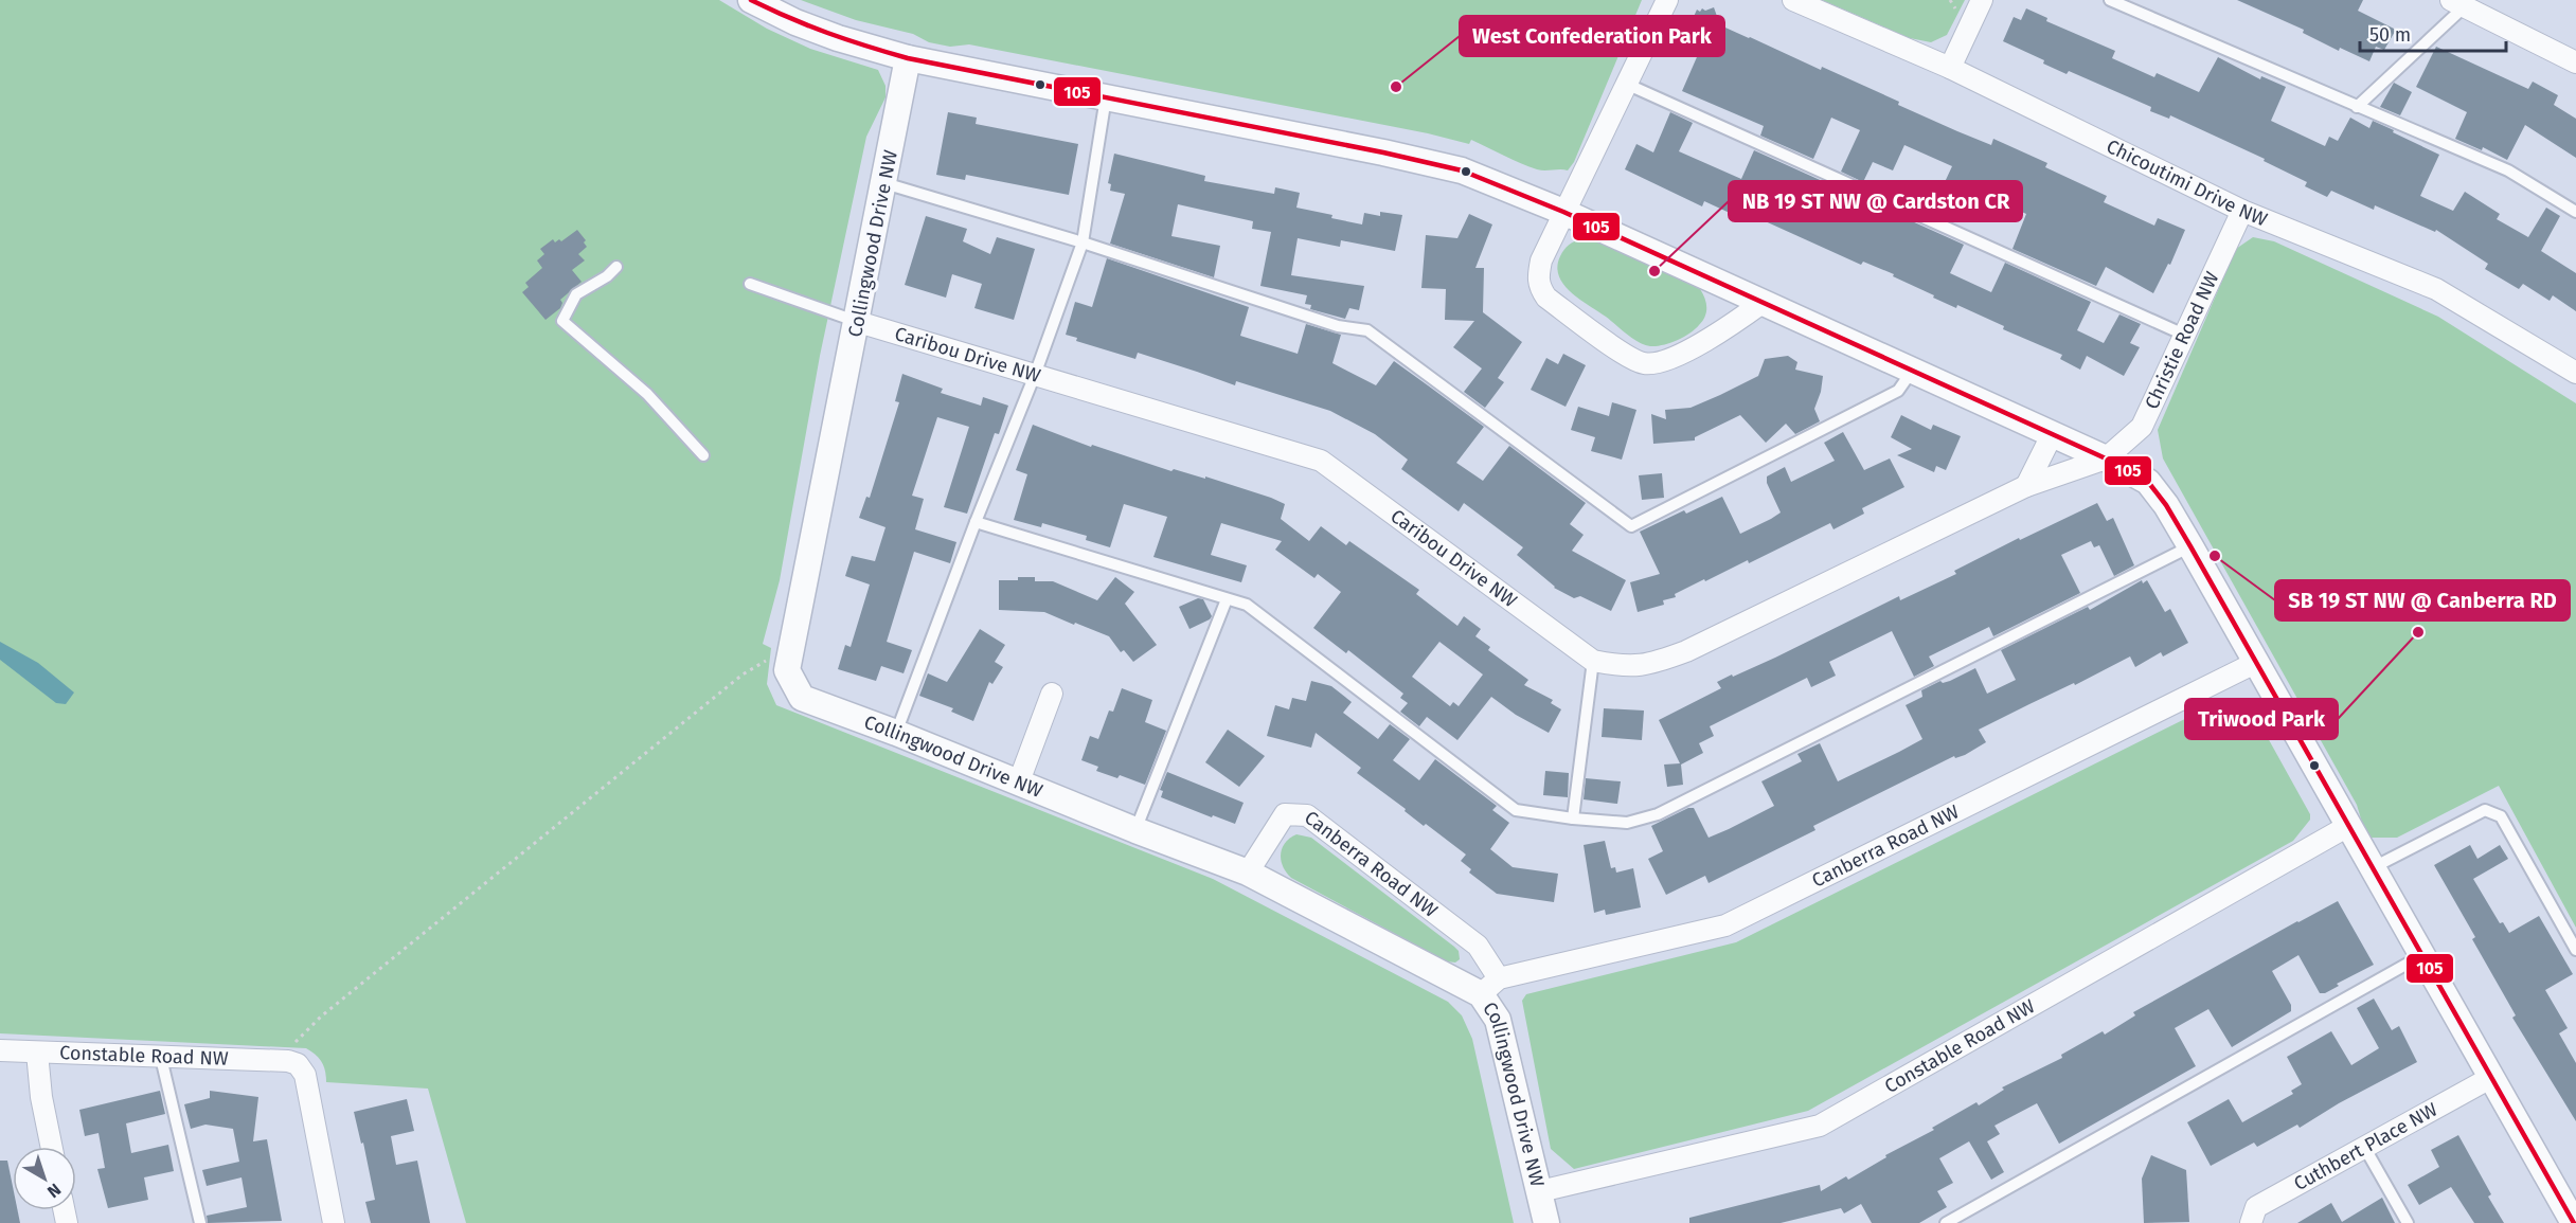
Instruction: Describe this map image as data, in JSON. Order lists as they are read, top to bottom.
{
  "streets": {
    "street": [
      "Chicoutimi Drive NW",
      "Collingwood Drive NW",
      "Christie Road NW",
      "Caribou Drive NW",
      "Canberra Road NW",
      "Constable Road NW",
      "Cuthbert Place NW"
    ]
  },
  "crossings": [
    ["Chicoutimi Drive NW", "Christie Road NW"],
    ["Collingwood Drive NW", "Caribou Drive NW"],
    ["Collingwood Drive NW", "Canberra Road NW"],
    ["Collingwood Drive NW", "Constable Road NW"],
    ["Christie Road NW", "Caribou Drive NW"]
  ],
  "places": [
    "West Confederation Park",
    "NB 19 ST NW @ Cardston CR",
    "SB 19 ST NW @ Canberra RD",
    "Triwood Park"
  ],
  "lines": ["transit line 105"],
  "scale_bar": "50 m",
  "north": "bottom right"
}
